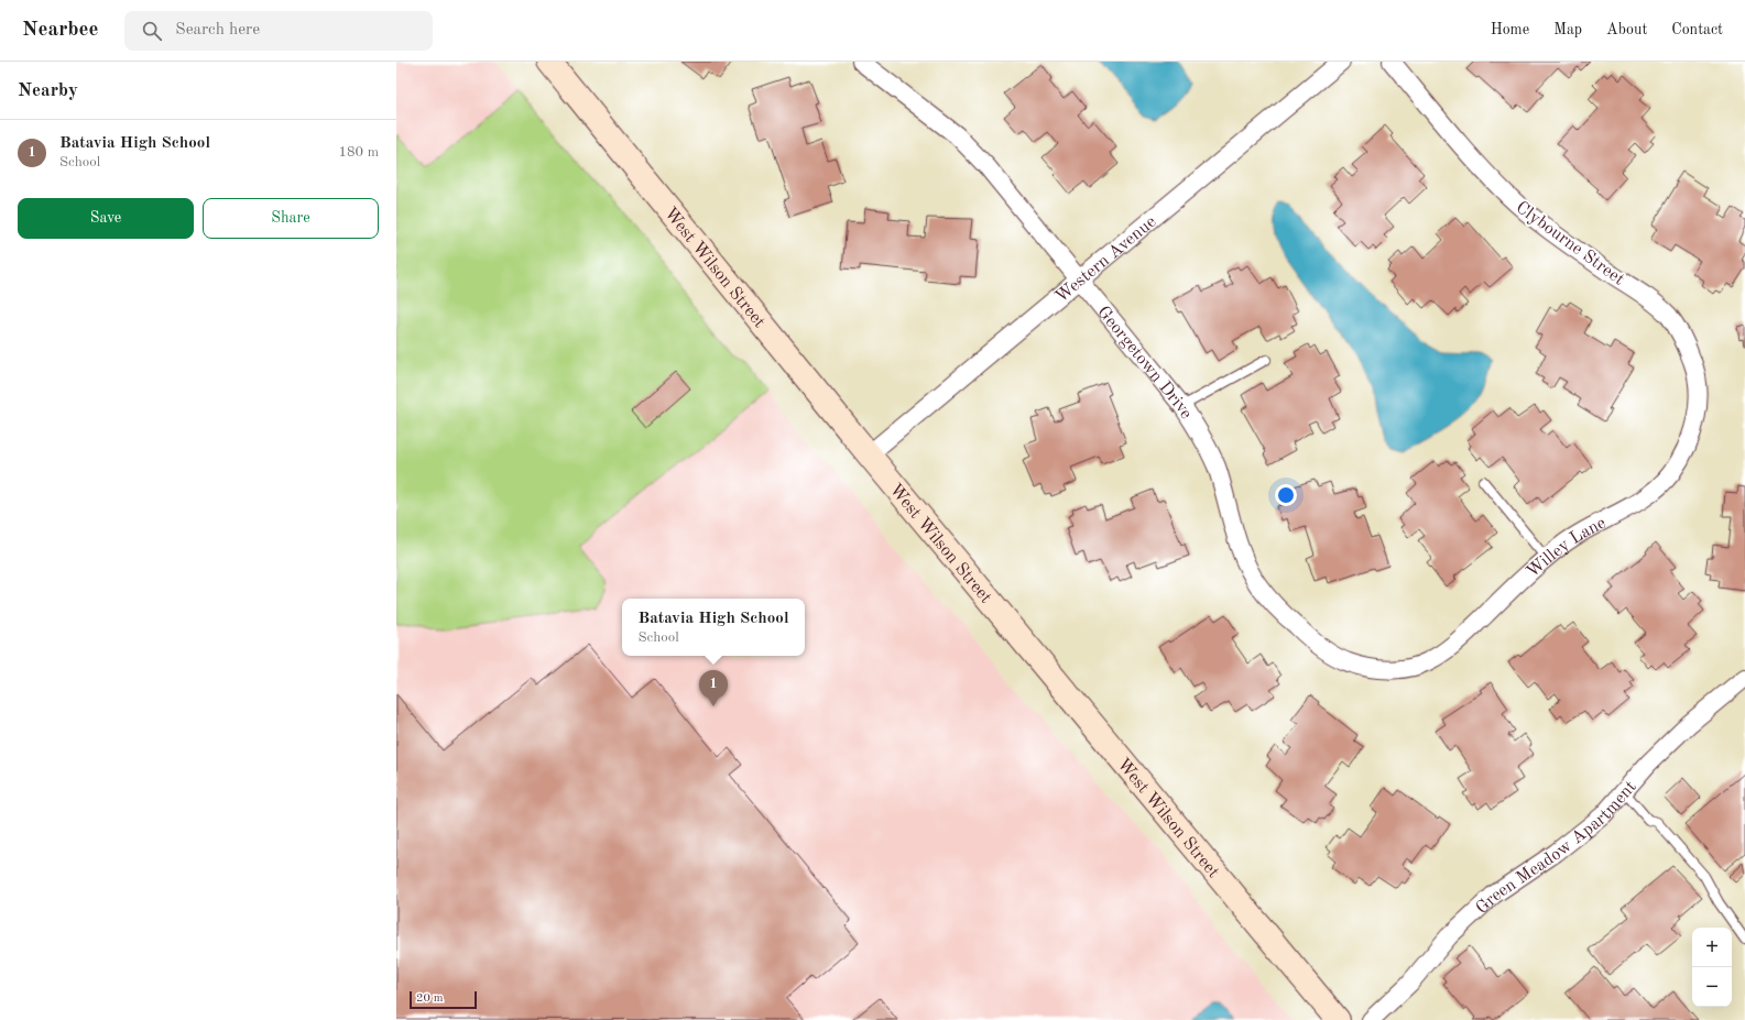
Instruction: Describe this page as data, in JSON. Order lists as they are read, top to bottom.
{
  "streets": {
    "main road": ["West Wilson Street"],
    "street": [
      "Clybourne Street",
      "Western Avenue",
      "Georgetown Drive",
      "Willey Lane",
      "Green Meadow Apartment"
    ]
  },
  "crossings": [
    ["Clybourne Street", "Willey Lane"],
    ["Western Avenue", "West Wilson Street"],
    ["Western Avenue", "Georgetown Drive"],
    ["Georgetown Drive", "Willey Lane"]
  ],
  "scale_bar": "20 m",
  "page": {
    "header": "Nearbee",
    "search": "Search here",
    "nav": [
      "Home",
      "Map",
      "About",
      "Contact"
    ],
    "heading": "Nearby",
    "list": [
      {
        "mark": "1",
        "name": "Batavia High School",
        "note": "School",
        "value": "180 m"
      }
    ],
    "buttons": ["Save", "Share"],
    "popup": ["Batavia High School", "School"],
    "pins": "1",
    "map_buttons": ["+", "−"],
    "scale": "20 m"
  }
}
